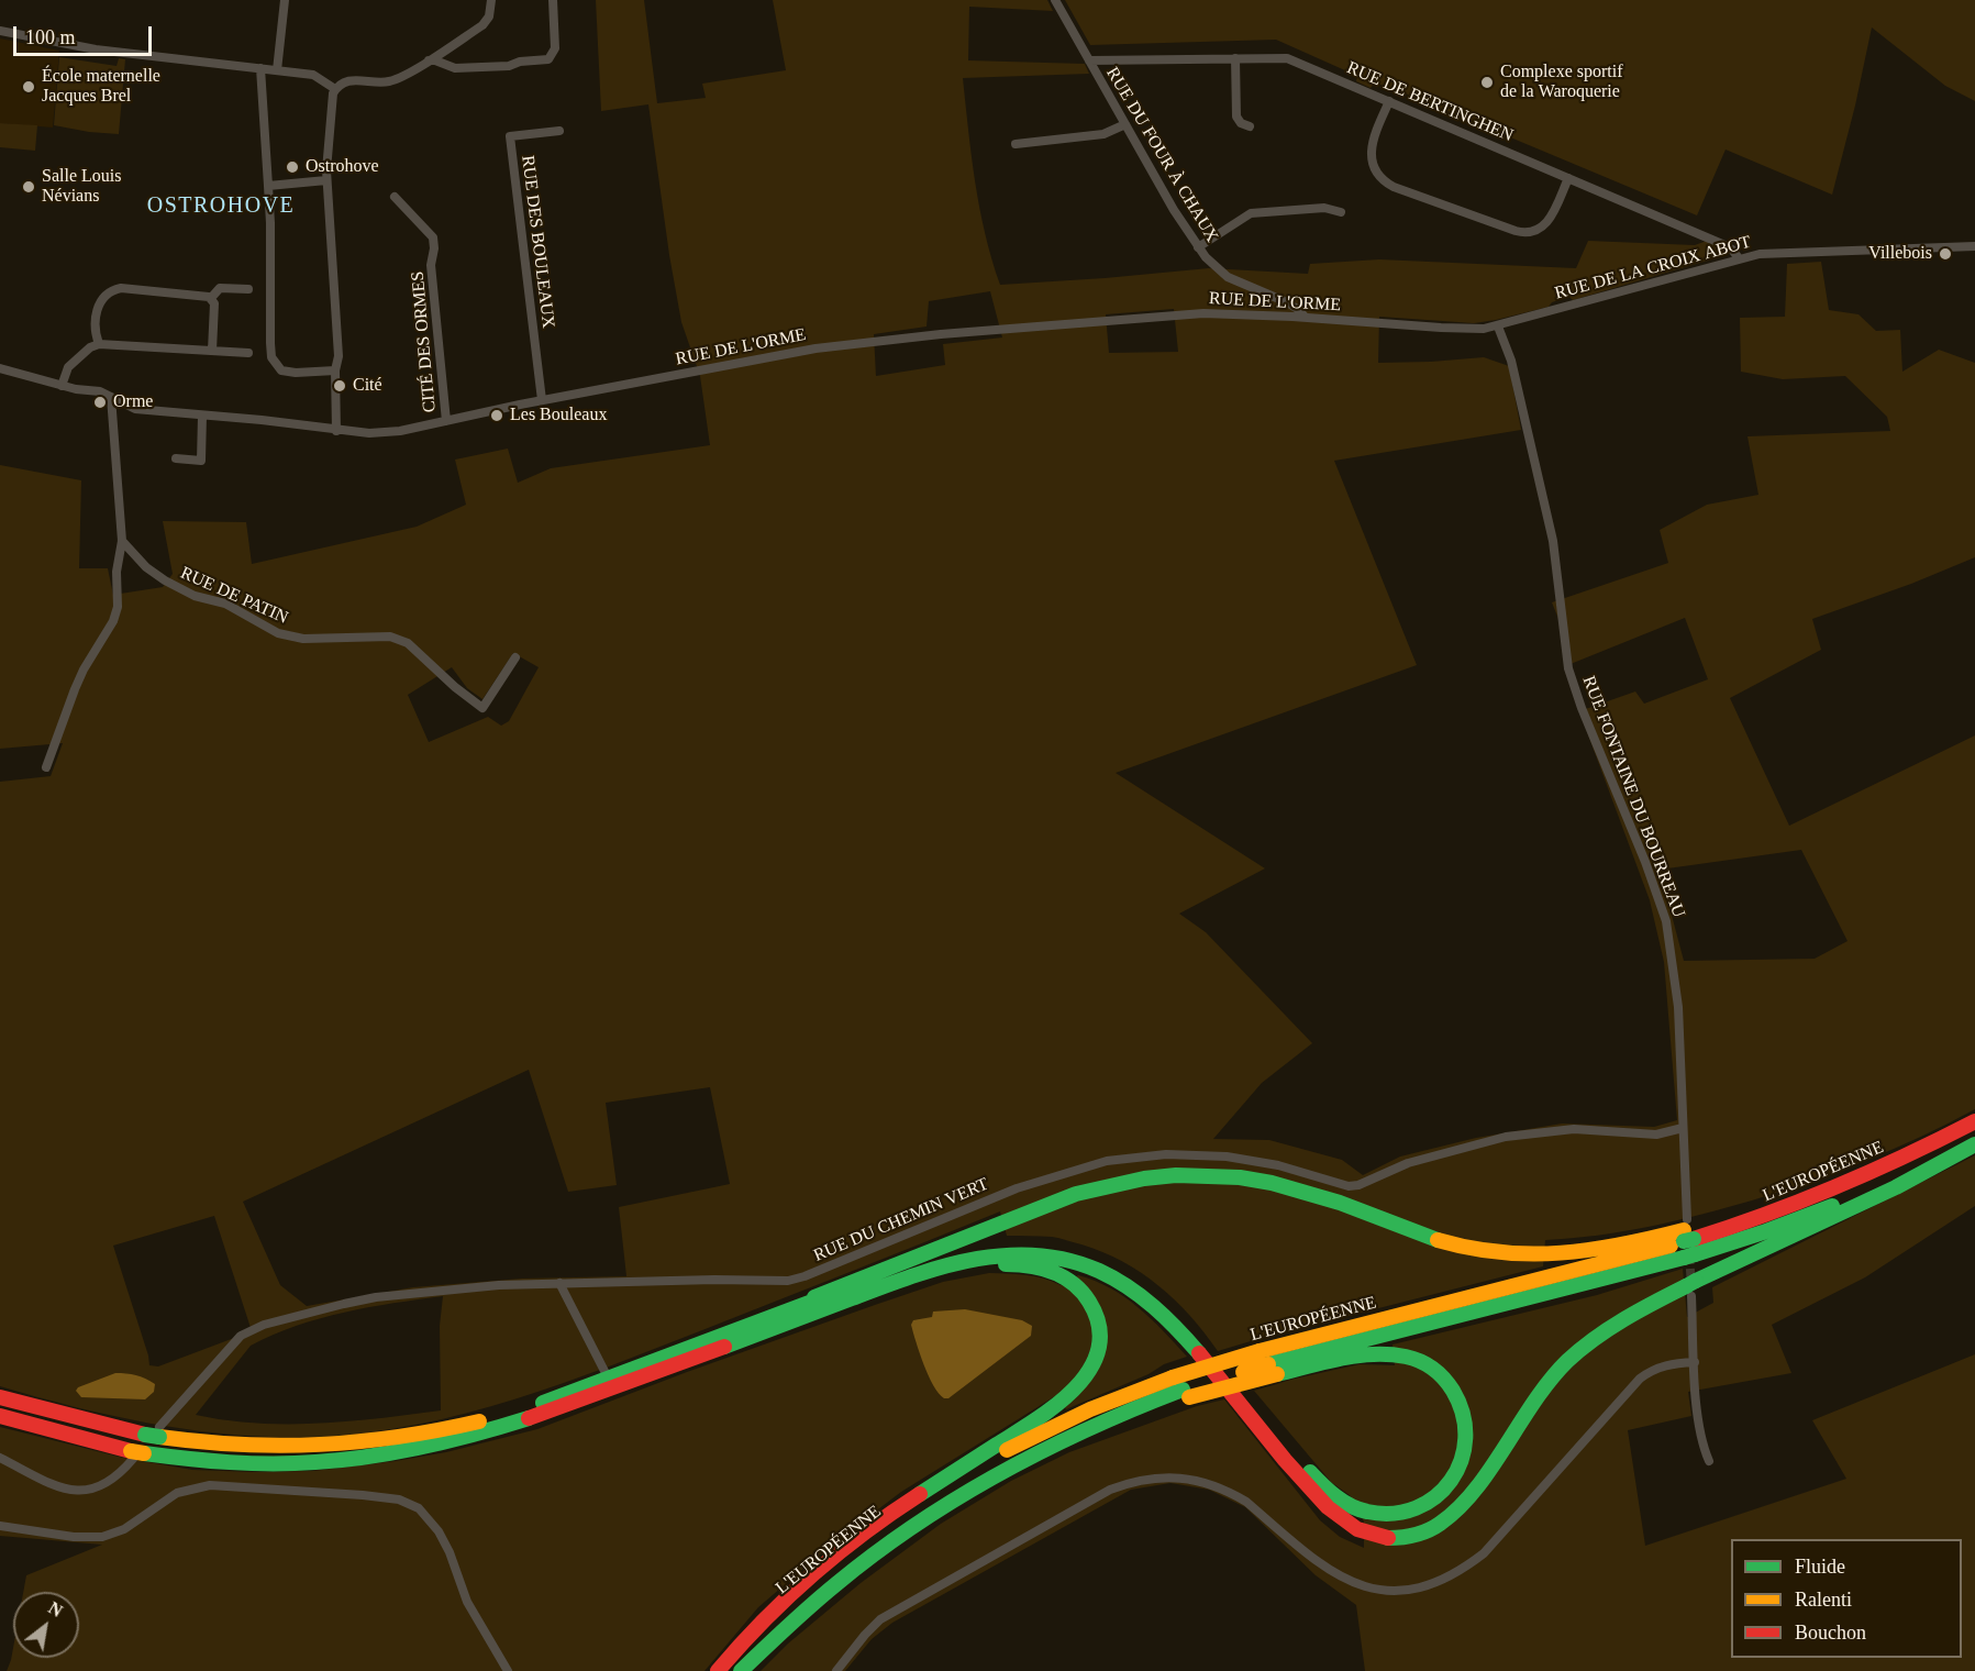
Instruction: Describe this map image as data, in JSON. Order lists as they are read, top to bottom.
{
  "streets": {
    "highway": ["L'EUROPÉENNE"],
    "street": [
      "RUE DE BERTINGHEN",
      "RUE DU FOUR À CHAUX",
      "RUE DES BOULEAUX",
      "RUE DE LA CROIX ABOT",
      "RUE DE L'ORME",
      "CITÉ DES ORMES",
      "RUE DE PATIN",
      "RUE FONTAINE DU BOURREAU",
      "RUE DU CHEMIN VERT"
    ]
  },
  "crossings": [
    ["RUE DE BERTINGHEN", "RUE DU FOUR À CHAUX"],
    ["RUE DE BERTINGHEN", "RUE DE LA CROIX ABOT"],
    ["RUE DU FOUR À CHAUX", "RUE DE L'ORME"],
    ["RUE DES BOULEAUX", "RUE DE L'ORME"],
    ["RUE DE LA CROIX ABOT", "RUE DE L'ORME"],
    ["RUE DE LA CROIX ABOT", "RUE FONTAINE DU BOURREAU"],
    ["RUE DE L'ORME", "CITÉ DES ORMES"],
    ["RUE DE L'ORME", "RUE FONTAINE DU BOURREAU"],
    ["RUE FONTAINE DU BOURREAU", "L'EUROPÉENNE"],
    ["RUE FONTAINE DU BOURREAU", "RUE DU CHEMIN VERT"]
  ],
  "districts": ["OSTROHOVE"],
  "places": [
    "Complexe sportif de la Waroquerie",
    "École maternelle Jacques Brel",
    "Ostrohove",
    "Salle Louis Névians",
    "Villebois",
    "Cité",
    "Orme",
    "Les Bouleaux"
  ],
  "legend": ["Fluide", "Ralenti", "Bouchon"],
  "scale_bar": "100 m",
  "north": "top right"
}
